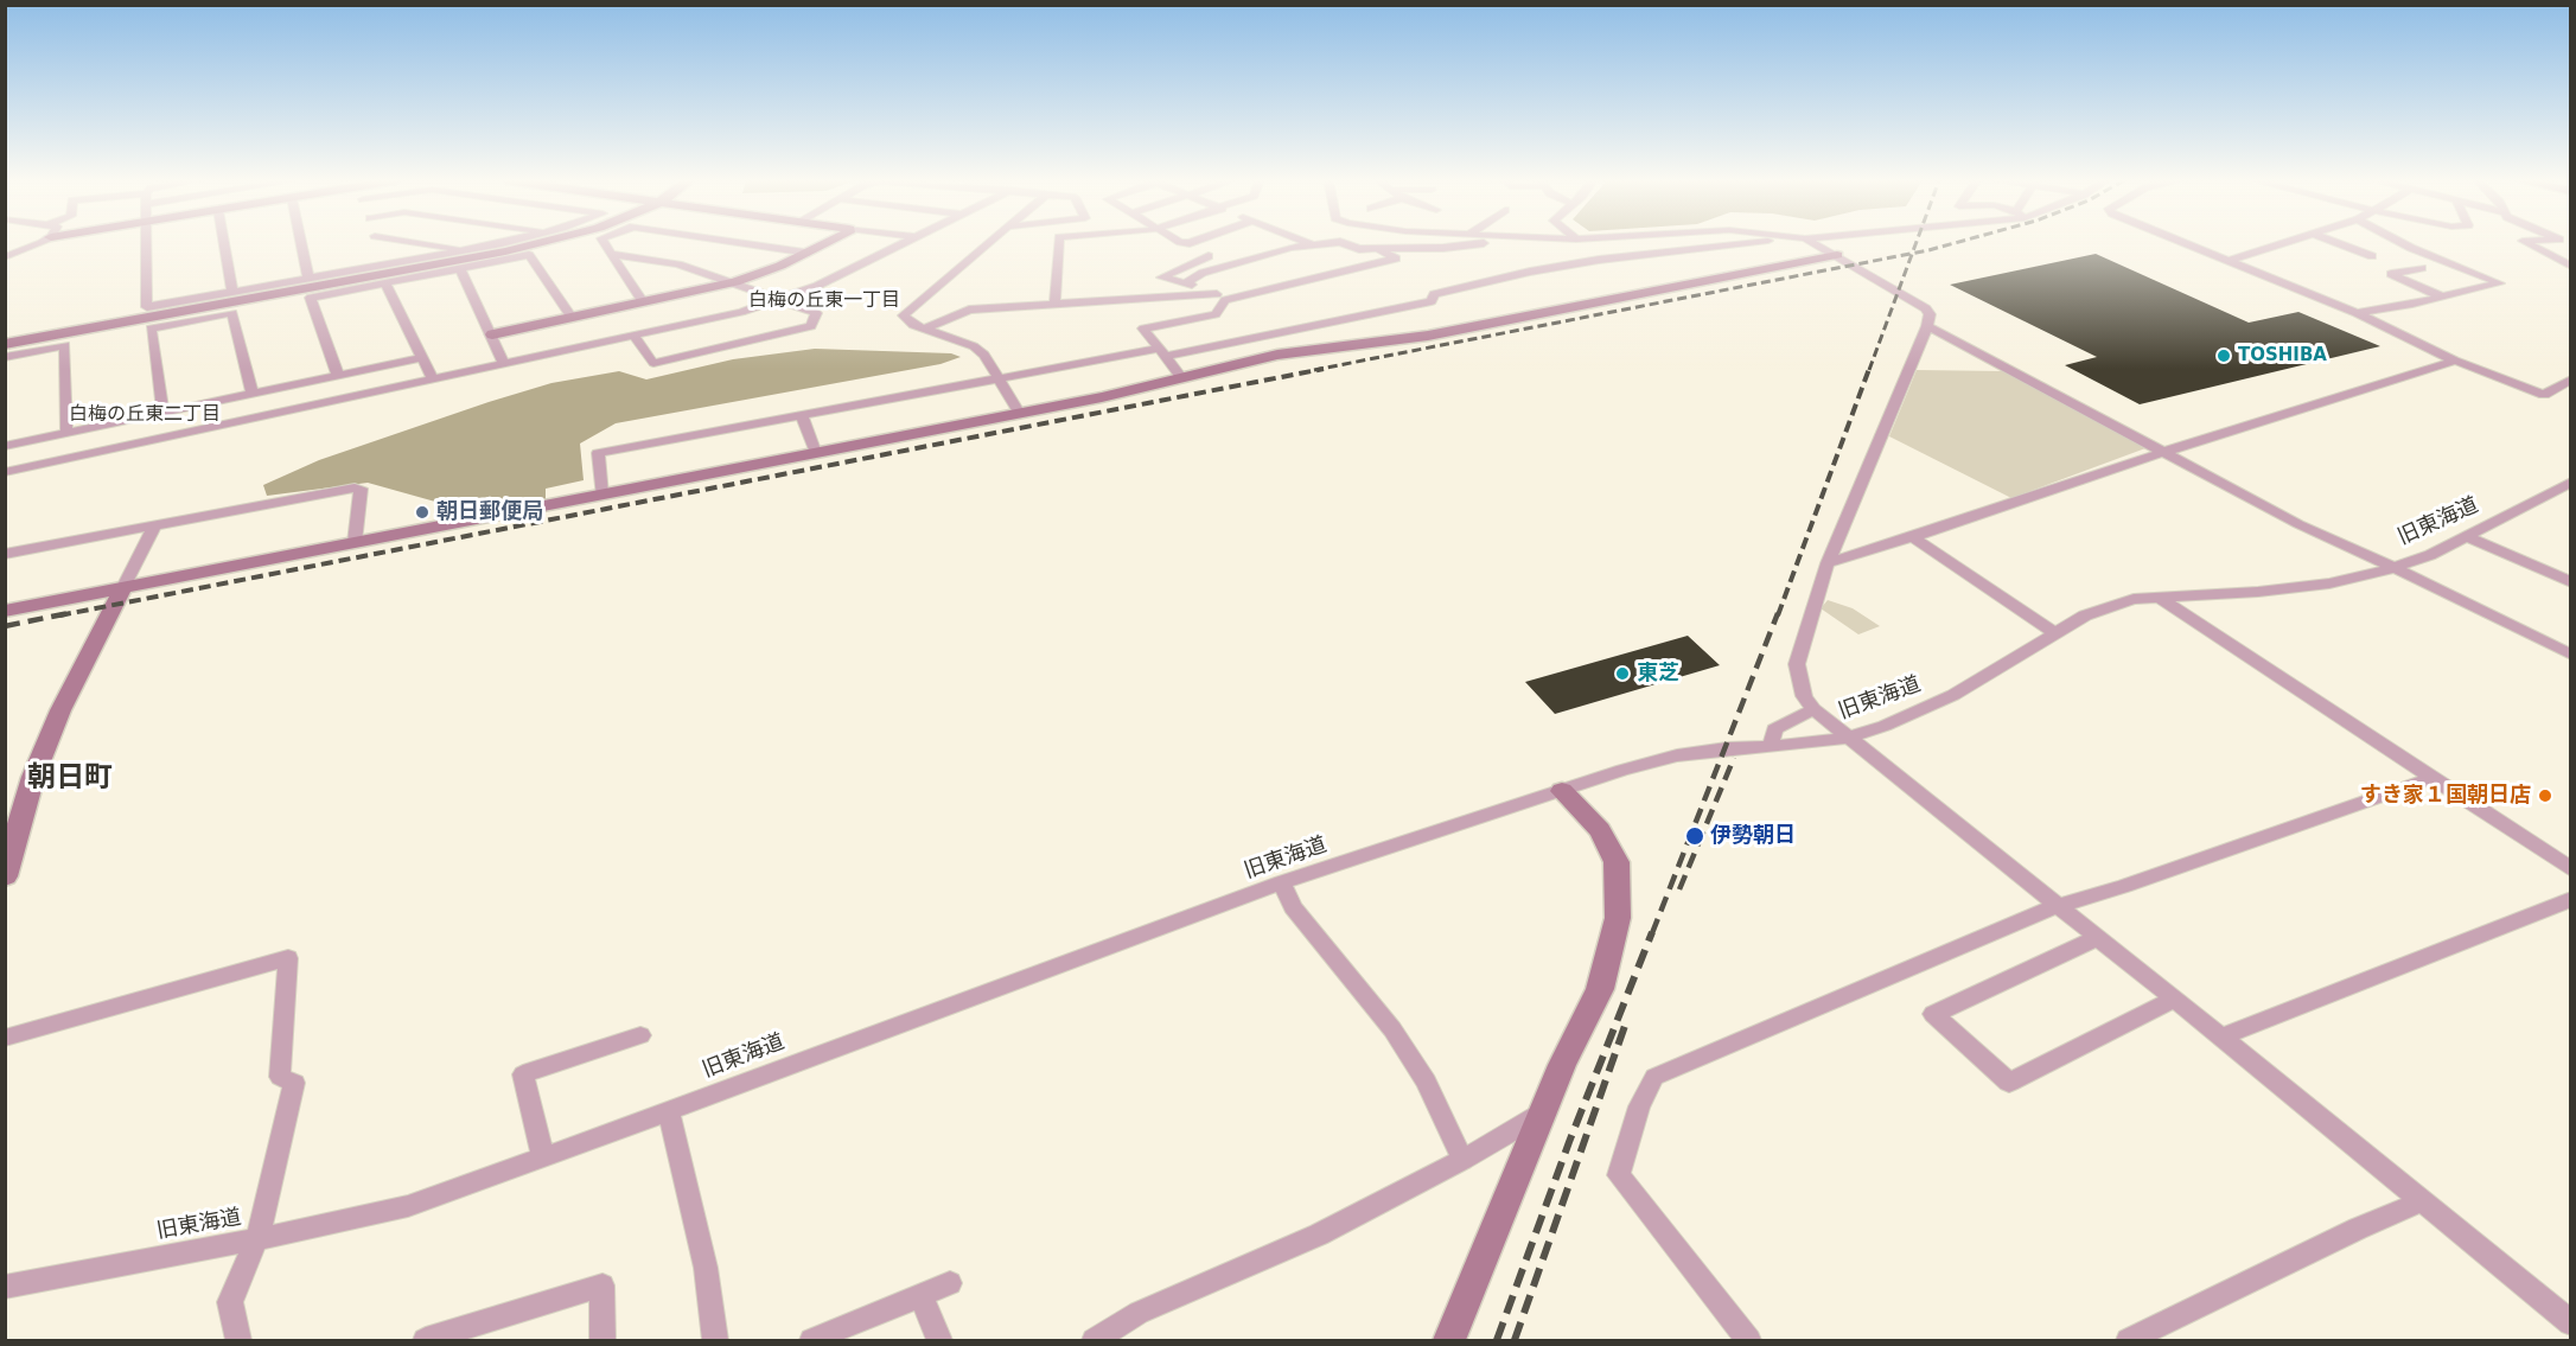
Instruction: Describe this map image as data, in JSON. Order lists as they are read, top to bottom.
{
  "streets": {
    "street": ["旧東海道"]
  },
  "districts": ["白梅の丘東一丁目", "白梅の丘東二丁目", "朝日町"],
  "places": [
    "TOSHIBA",
    "朝日郵便局",
    "東芝",
    "すき家１国朝日店",
    "伊勢朝日"
  ]
}
